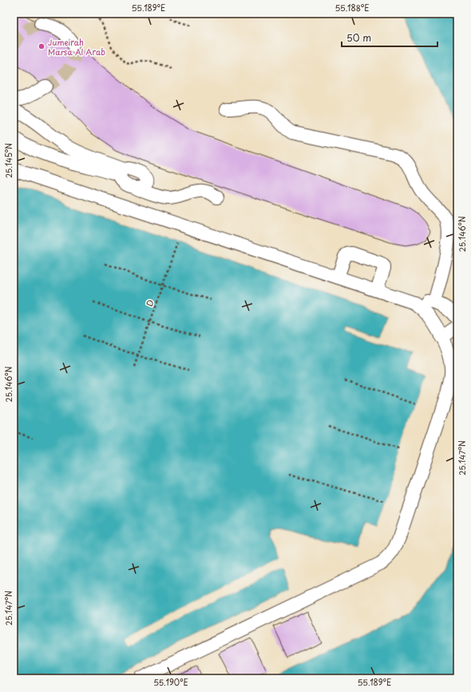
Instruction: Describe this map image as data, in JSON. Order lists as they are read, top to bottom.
{
  "streets": {
    "path": ["D"]
  },
  "places": ["Jumeirah Marsa Al Arab"],
  "scale_bar": "50 m",
  "coordinates": [
    "55.189°E",
    "55.188°E",
    "25.145°N",
    "25.146°N",
    "25.147°N",
    "55.190°E"
  ]
}
